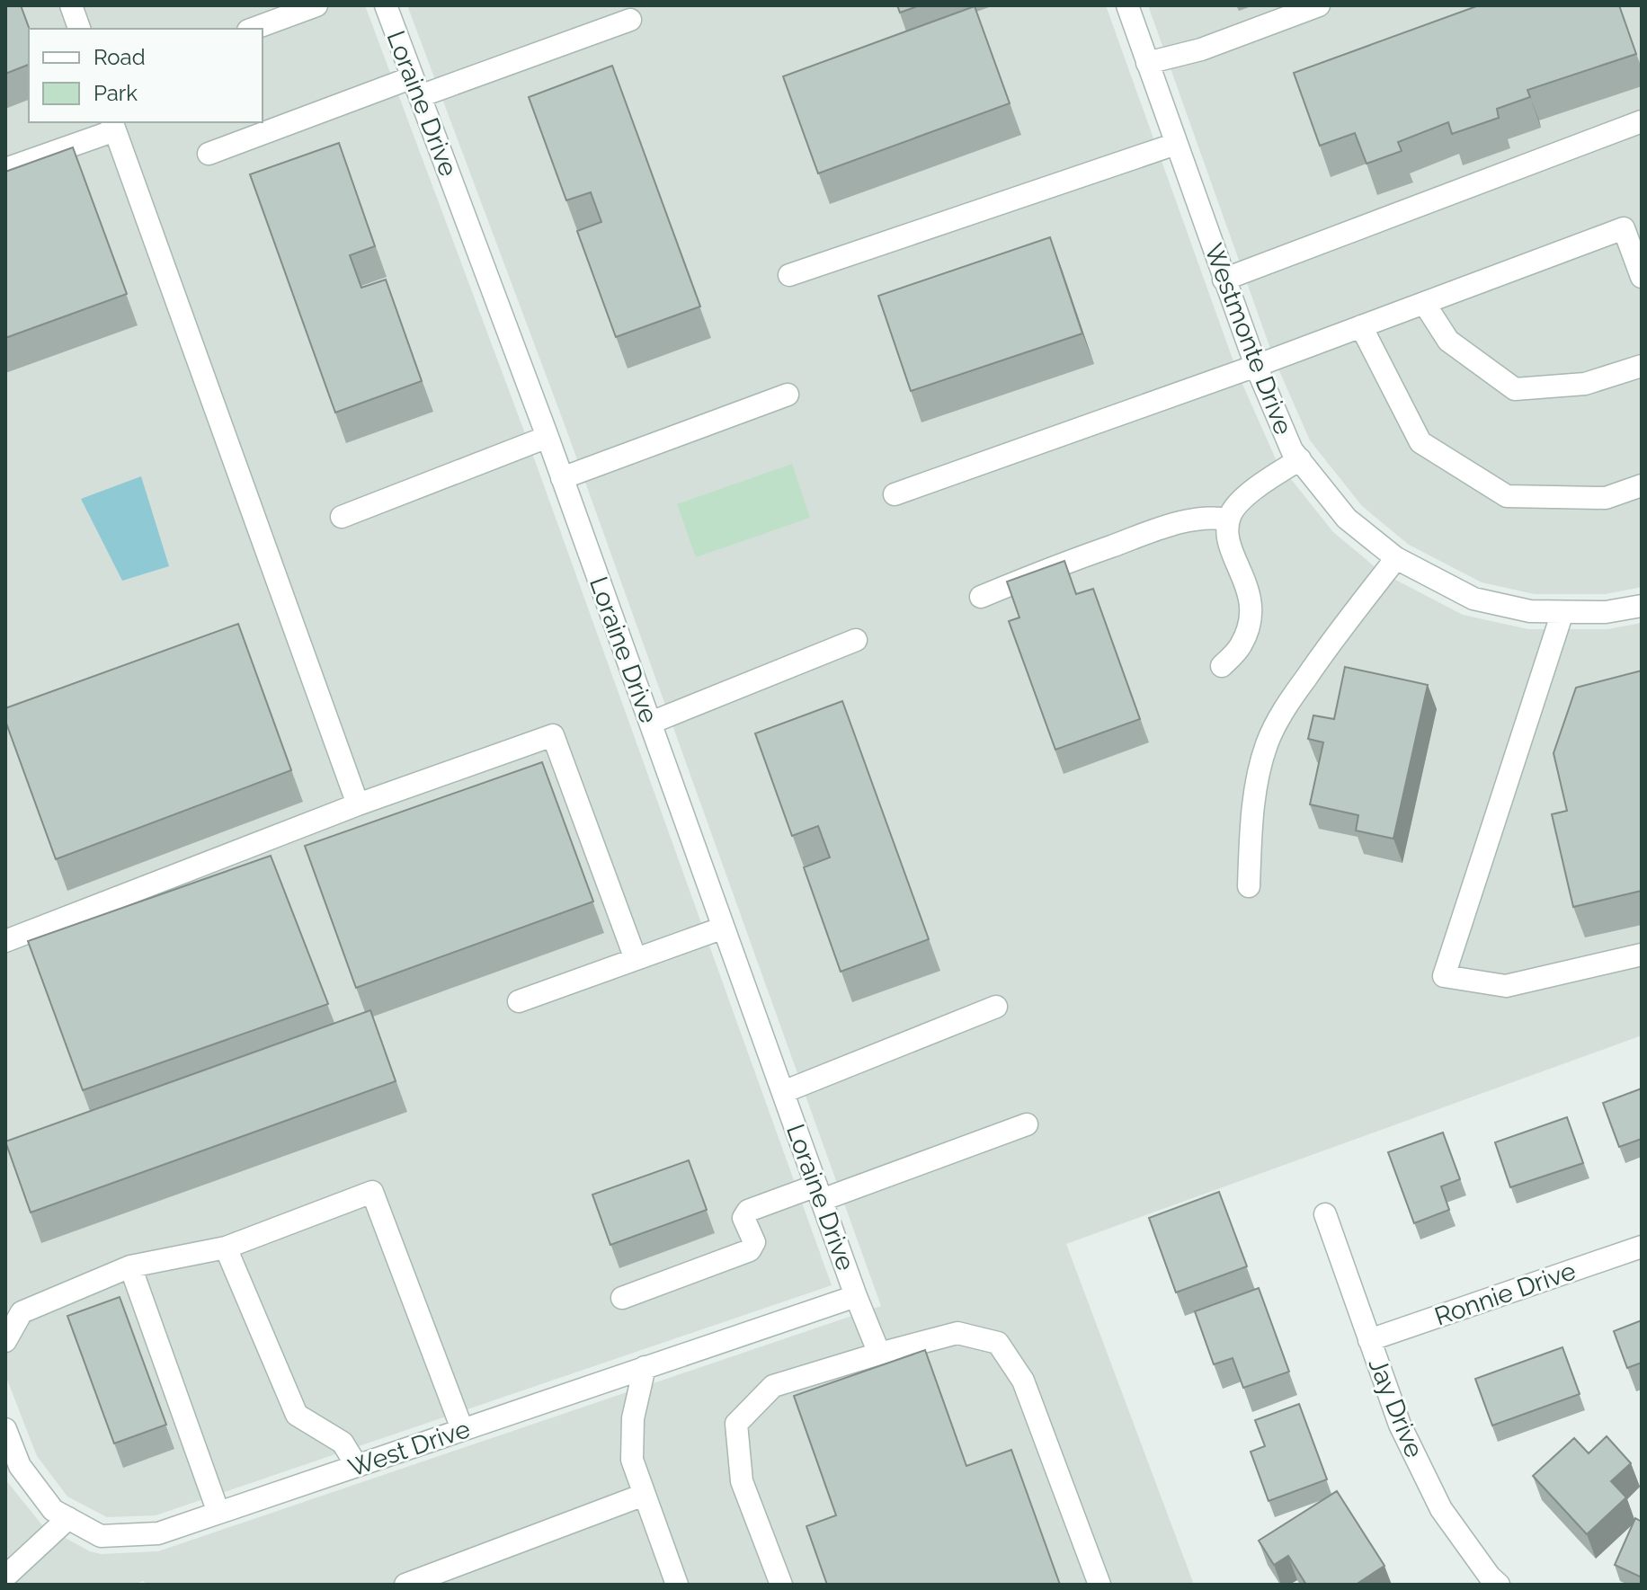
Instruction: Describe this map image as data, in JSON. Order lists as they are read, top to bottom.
{
  "streets": {
    "street": [
      "Loraine Drive",
      "Westmonte Drive",
      "Ronnie Drive",
      "Jay Drive",
      "West Drive"
    ]
  },
  "crossings": [
    ["Loraine Drive", "West Drive"],
    ["Ronnie Drive", "Jay Drive"]
  ],
  "legend": ["Road", "Park"]
}
